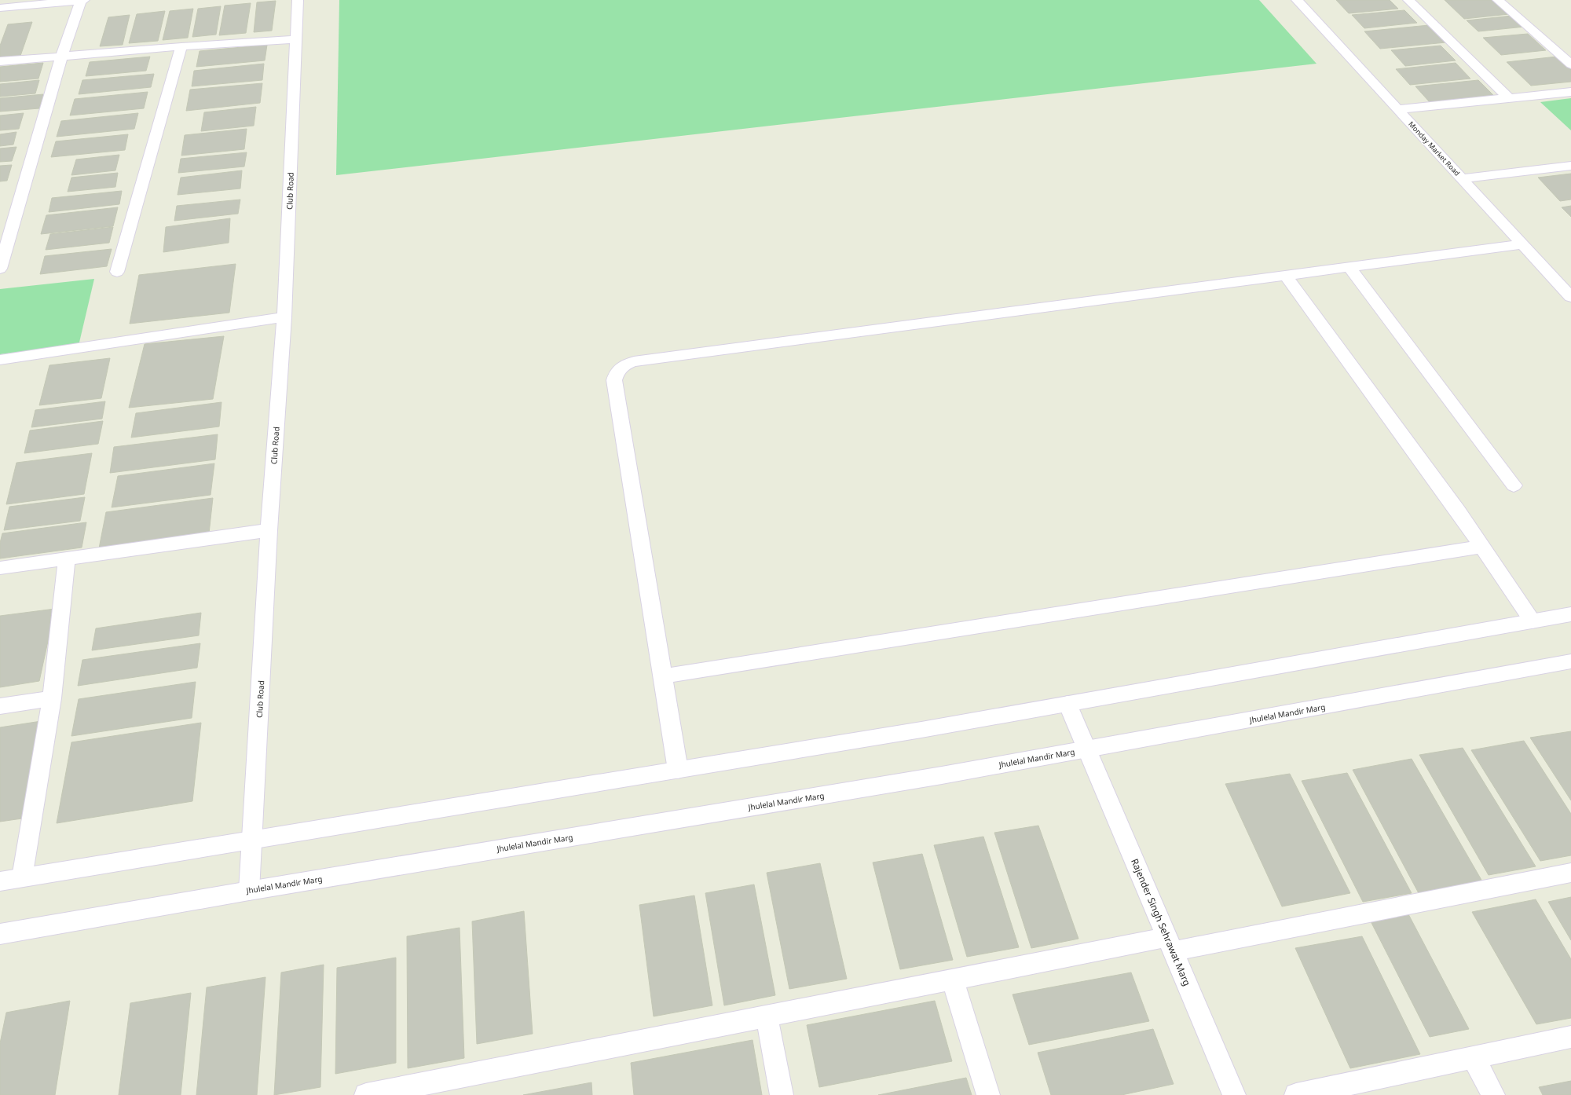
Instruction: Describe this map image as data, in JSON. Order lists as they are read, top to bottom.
{
  "streets": {
    "street": [
      "Monday Market Road",
      "Club Road",
      "Jhulelal Mandir Marg",
      "Rajender Singh Sehrawat Marg"
    ]
  },
  "crossings": [
    ["Club Road", "Jhulelal Mandir Marg"],
    ["Jhulelal Mandir Marg", "Rajender Singh Sehrawat Marg"]
  ]
}
